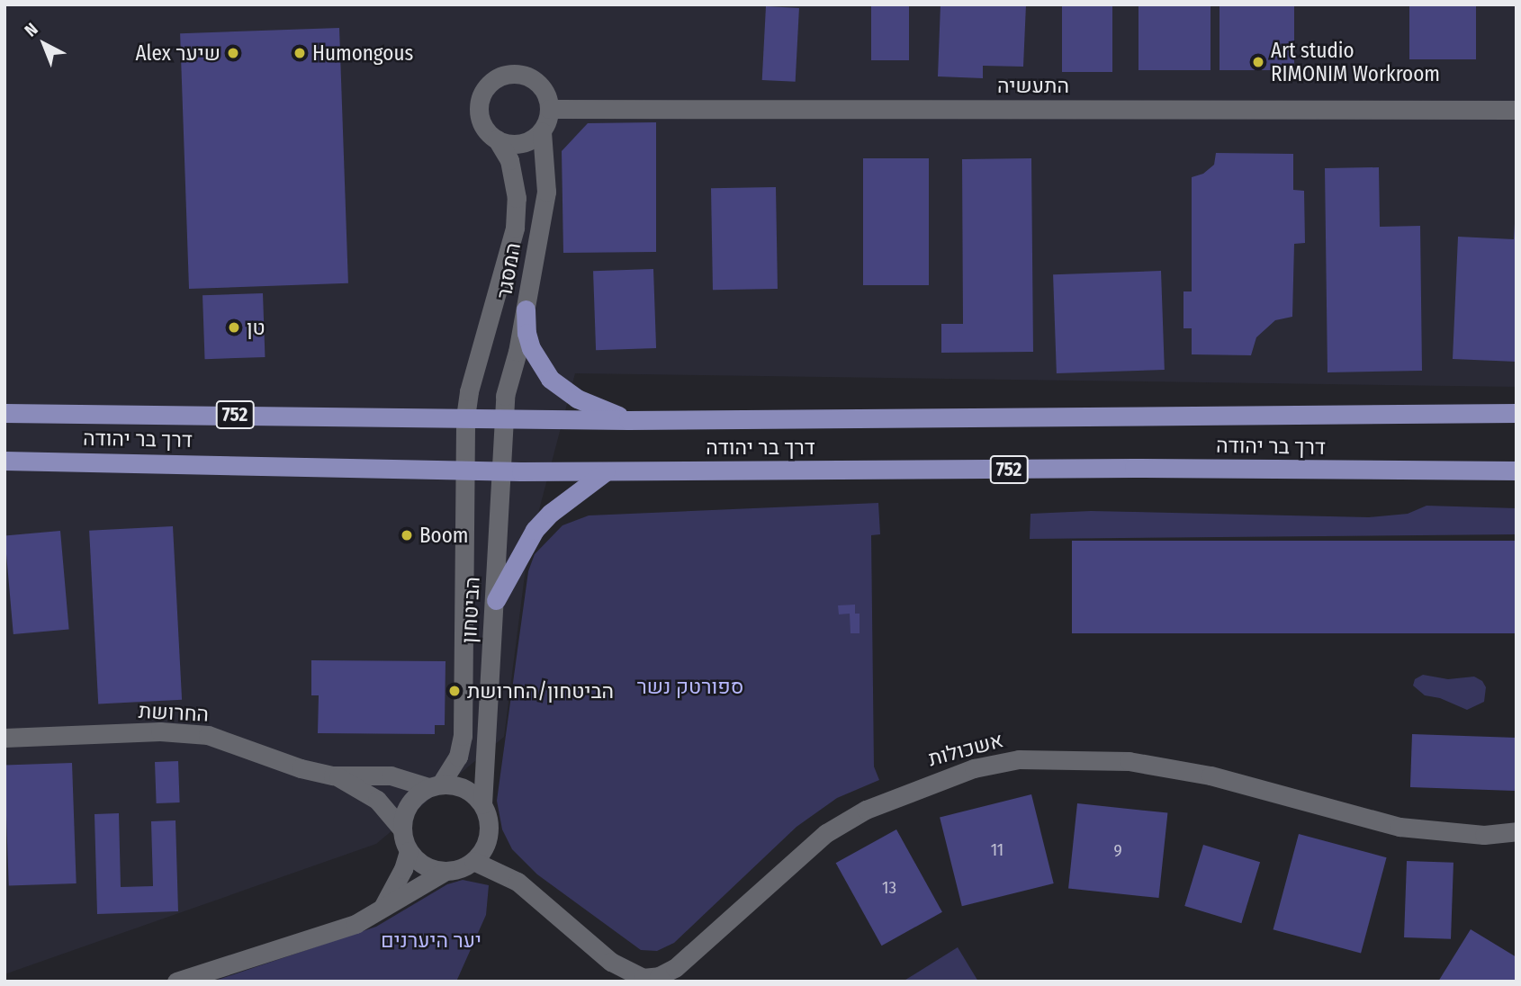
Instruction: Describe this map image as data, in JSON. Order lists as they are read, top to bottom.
{
  "streets": {
    "main road": ["752", "דרך בר יהודה"],
    "street": [
      "התעשיה",
      "המסגר",
      "הביטחון",
      "החרושת",
      "אשכולות"
    ]
  },
  "crossings": [
    ["התעשיה", "המסגר"],
    ["המסגר", "דרך בר יהודה"],
    ["המסגר", "הביטחון"],
    ["דרך בר יהודה", "הביטחון"],
    ["הביטחון", "החרושת"],
    ["הביטחון", "אשכולות"],
    ["החרושת", "אשכולות"]
  ],
  "parks": ["ספורטק נשר", "יער היערנים"],
  "places": [
    "Alex שיער",
    "Humongous",
    "Art studio RIMONIM Workroom",
    "טן",
    "Boom",
    "הביטחון/החרושת"
  ],
  "house_numbers": ["11", "9", "13"],
  "north": "top left"
}
